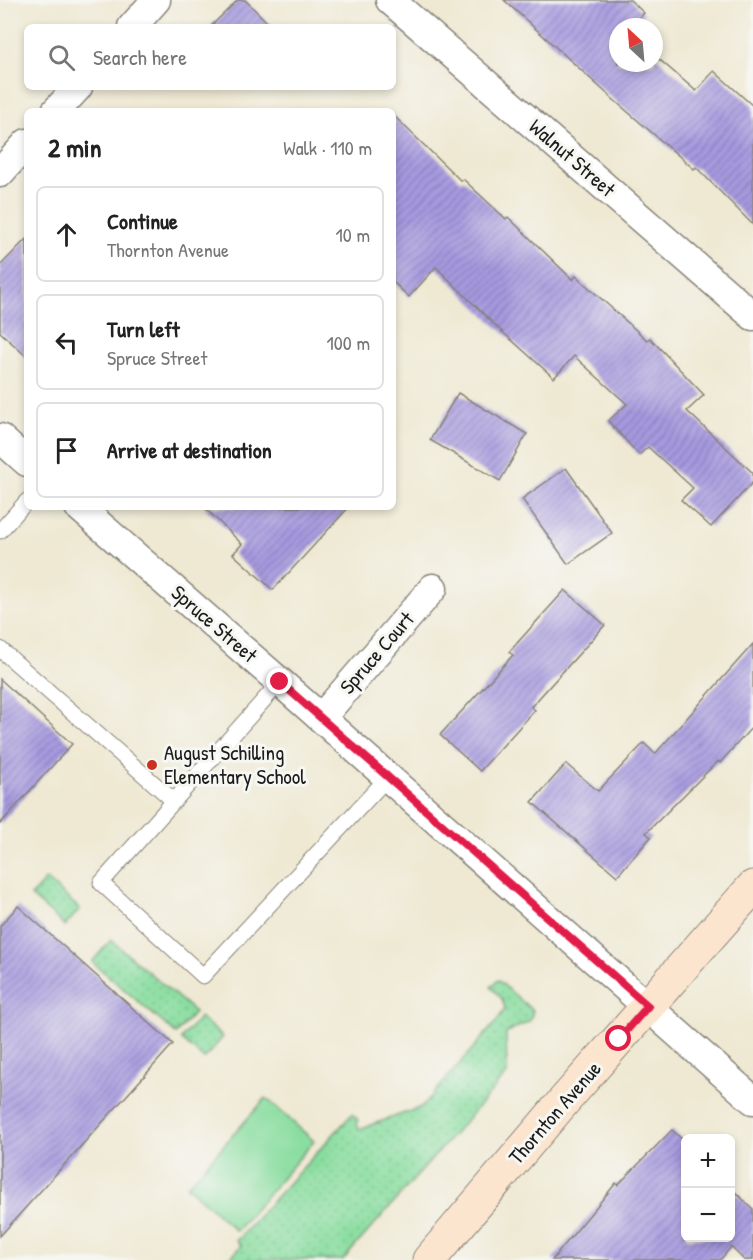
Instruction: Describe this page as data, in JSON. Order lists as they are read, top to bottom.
{
  "streets": {
    "main road": ["Thornton Avenue"],
    "street": ["Walnut Street", "Spruce Street", "Spruce Court"]
  },
  "crossings": [
    ["Spruce Street", "Spruce Court"],
    ["Spruce Street", "Thornton Avenue"]
  ],
  "places": ["August Schilling Elementary School"],
  "north": "top left",
  "page": {
    "search": "Search here",
    "heading": ["2 min", "Walk · 110 m"],
    "list": [
      ["Continue", "Thornton Avenue", "10 m"],
      ["Turn left", "Spruce Street", "100 m"],
      "Arrive at destination"
    ],
    "map_buttons": ["+", "−"]
  }
}
